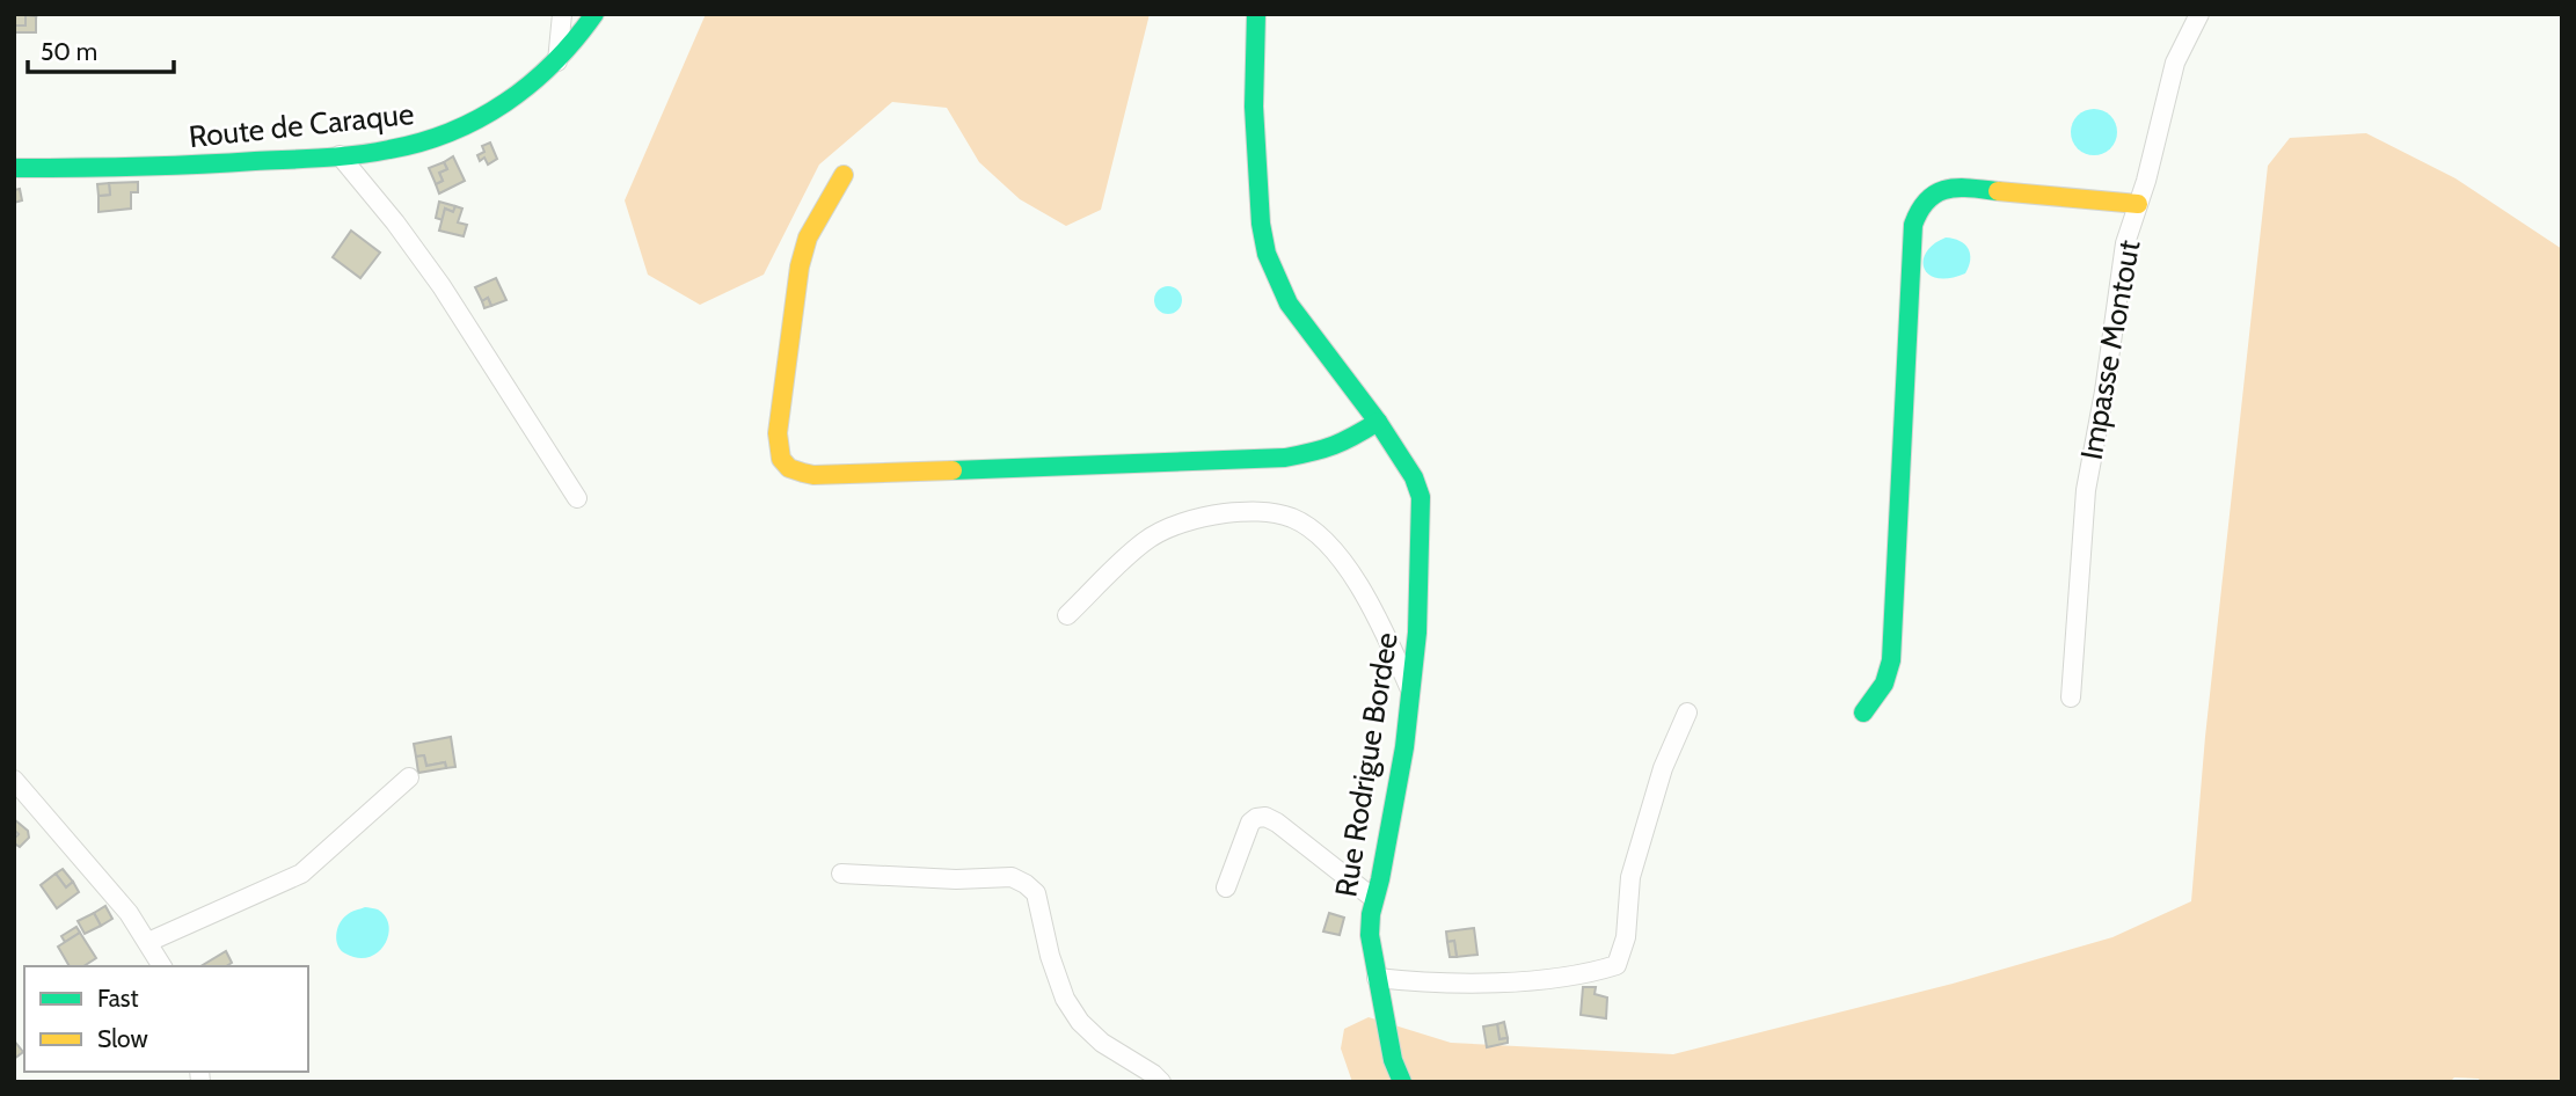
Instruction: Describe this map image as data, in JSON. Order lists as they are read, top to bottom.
{
  "streets": {
    "street": ["Route de Caraque", "Impasse Montout", "Rue Rodrigue Bordee"]
  },
  "legend": ["Fast", "Slow"],
  "scale_bar": "50 m"
}
